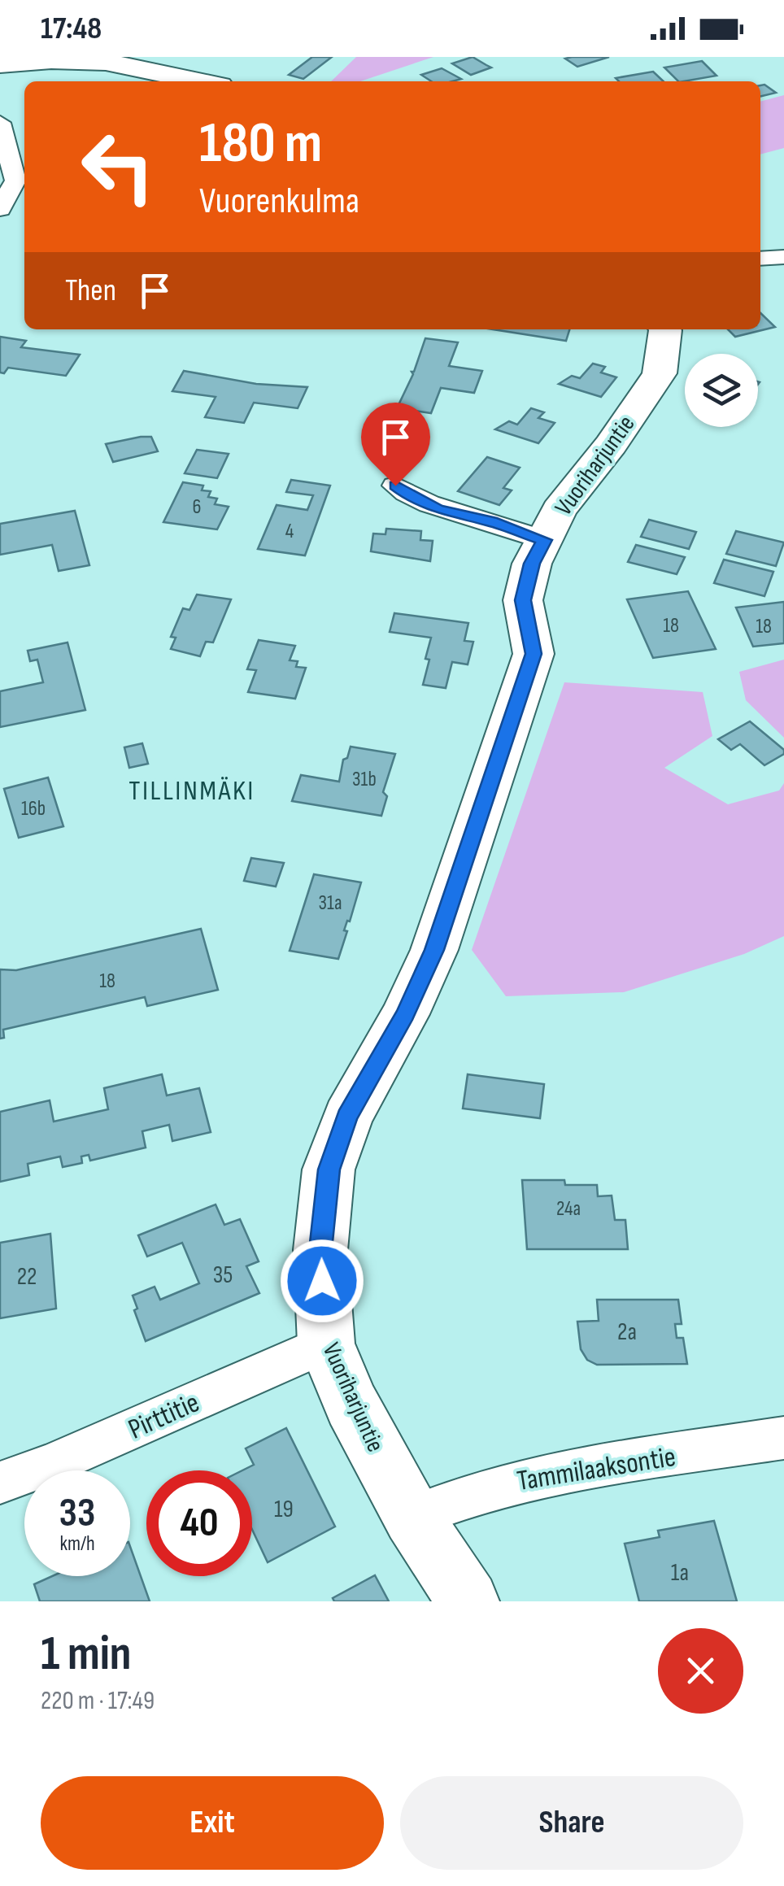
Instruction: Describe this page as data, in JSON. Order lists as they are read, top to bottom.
{
  "streets": {
    "street": ["Vuoriharjuntie", "Pirttitie", "Tammilaaksontie"]
  },
  "crossings": [
    ["Vuoriharjuntie", "Pirttitie"],
    ["Vuoriharjuntie", "Tammilaaksontie"]
  ],
  "districts": ["TILLINMÄKI"],
  "house_numbers": [
    "6",
    "4",
    "18",
    "18",
    "31b",
    "16b",
    "31a",
    "18",
    "24a",
    "35",
    "22",
    "2a",
    "19",
    "1a"
  ],
  "page": {
    "status": "17:48",
    "turn": ["180 m", "Vuorenkulma"],
    "then": "Then",
    "speed": "33 km/h",
    "limit": "40",
    "heading": ["1 min", "220 m · 17:49"],
    "buttons": ["Exit", "Share"]
  }
}
